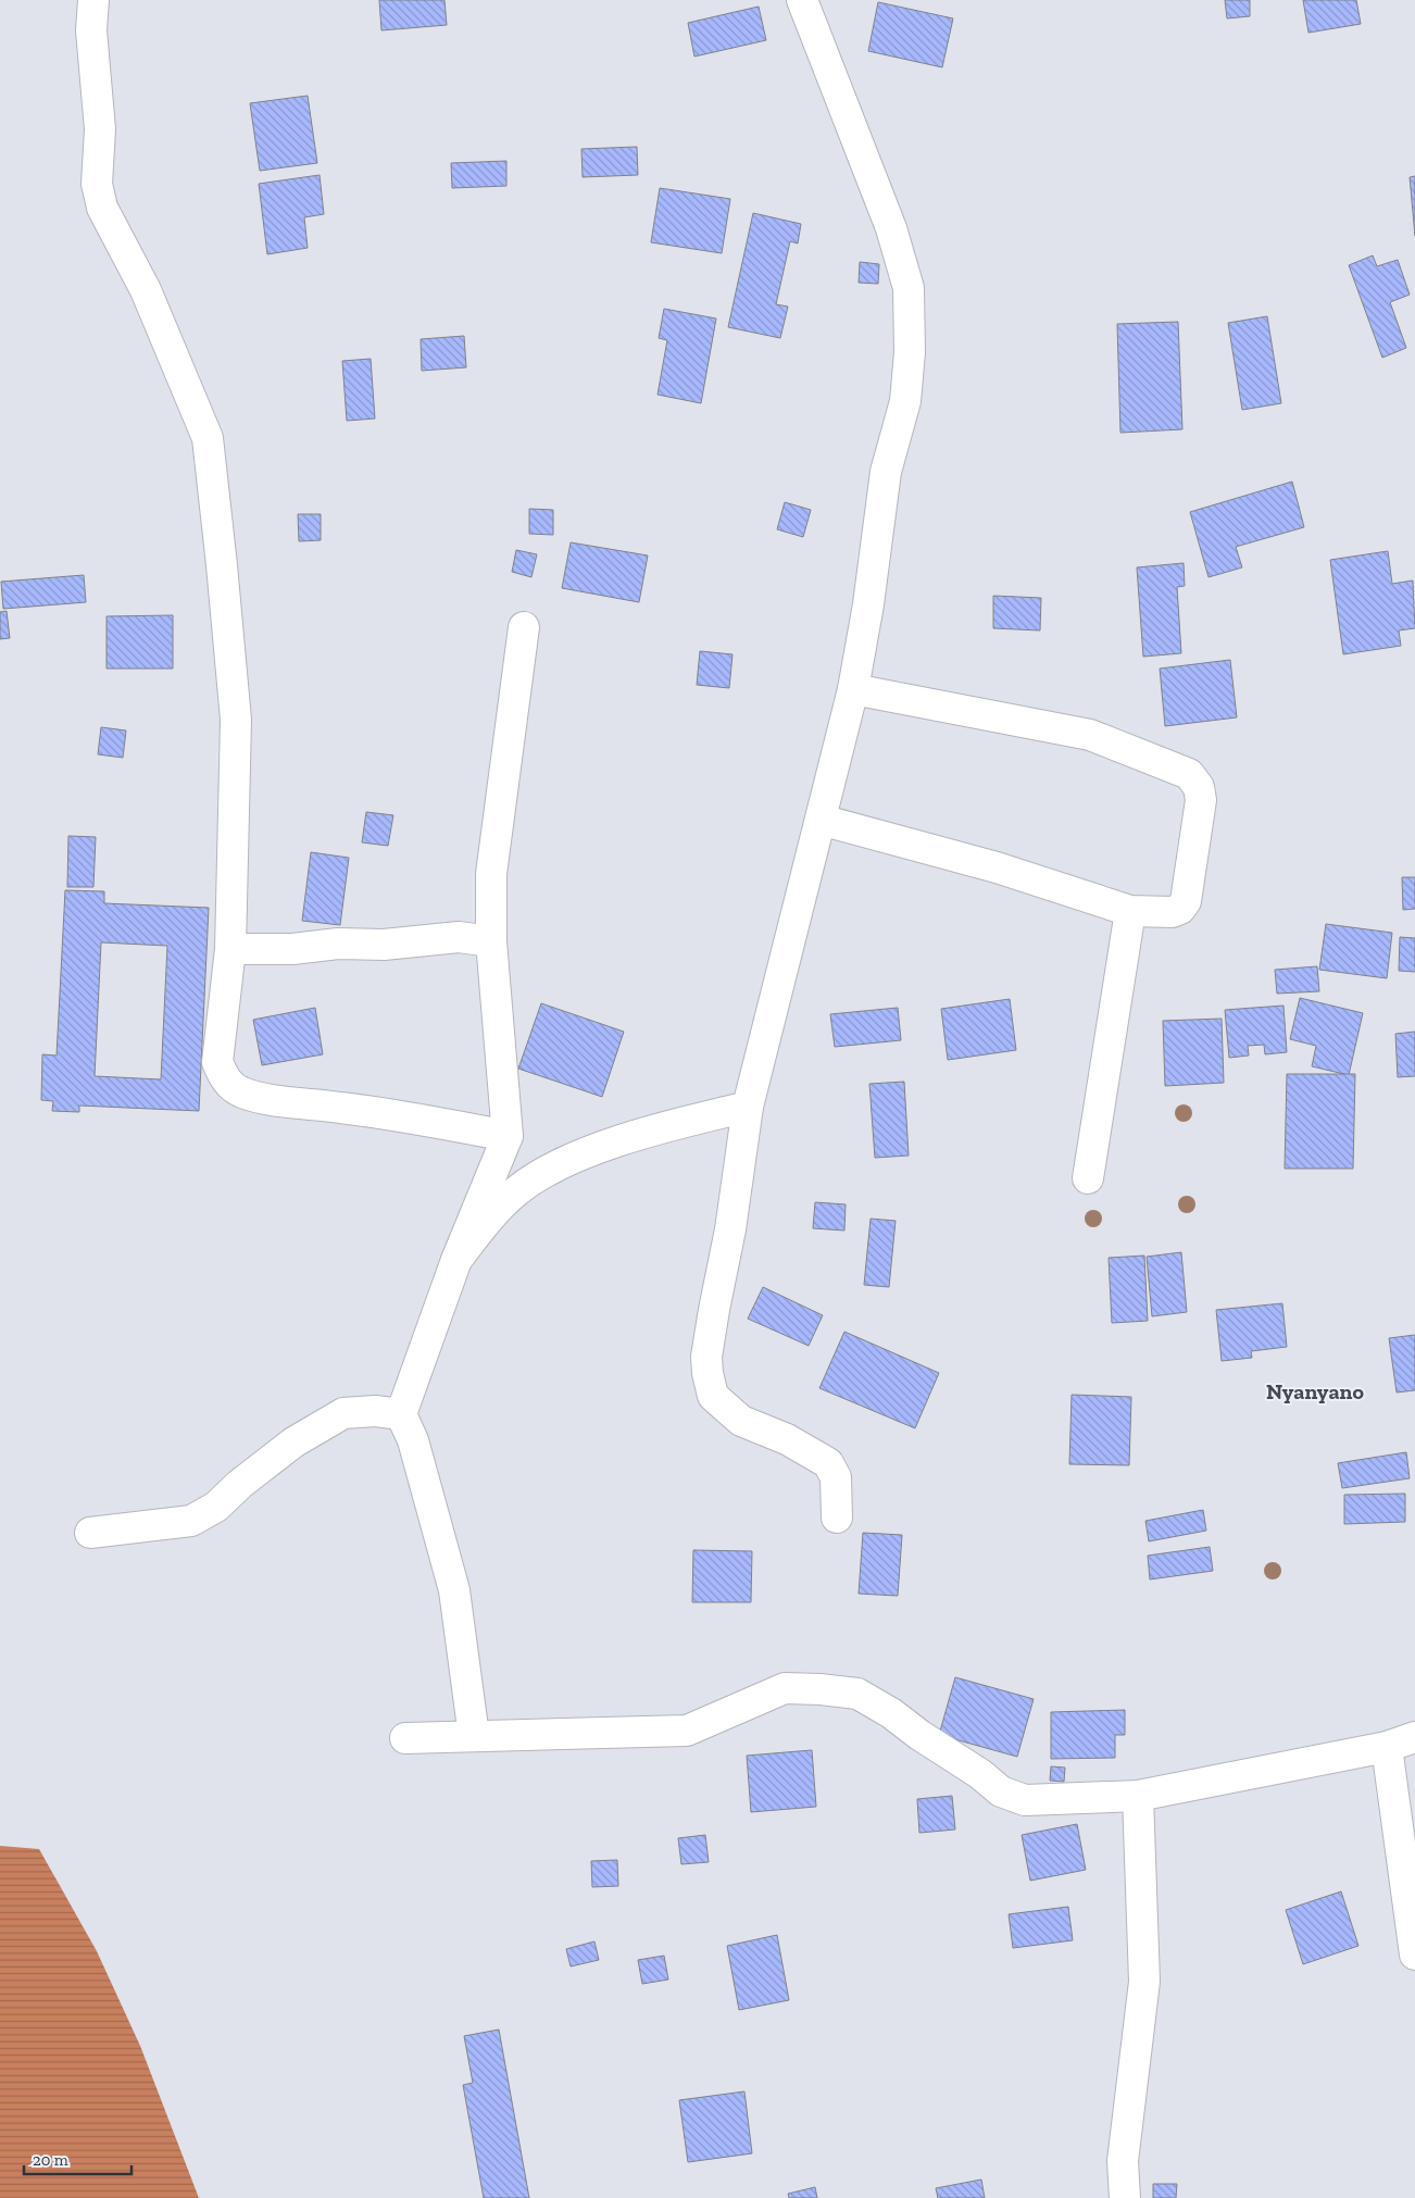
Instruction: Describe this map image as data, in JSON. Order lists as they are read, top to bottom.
{
  "districts": ["Nyanyano"],
  "scale_bar": "20 m"
}
